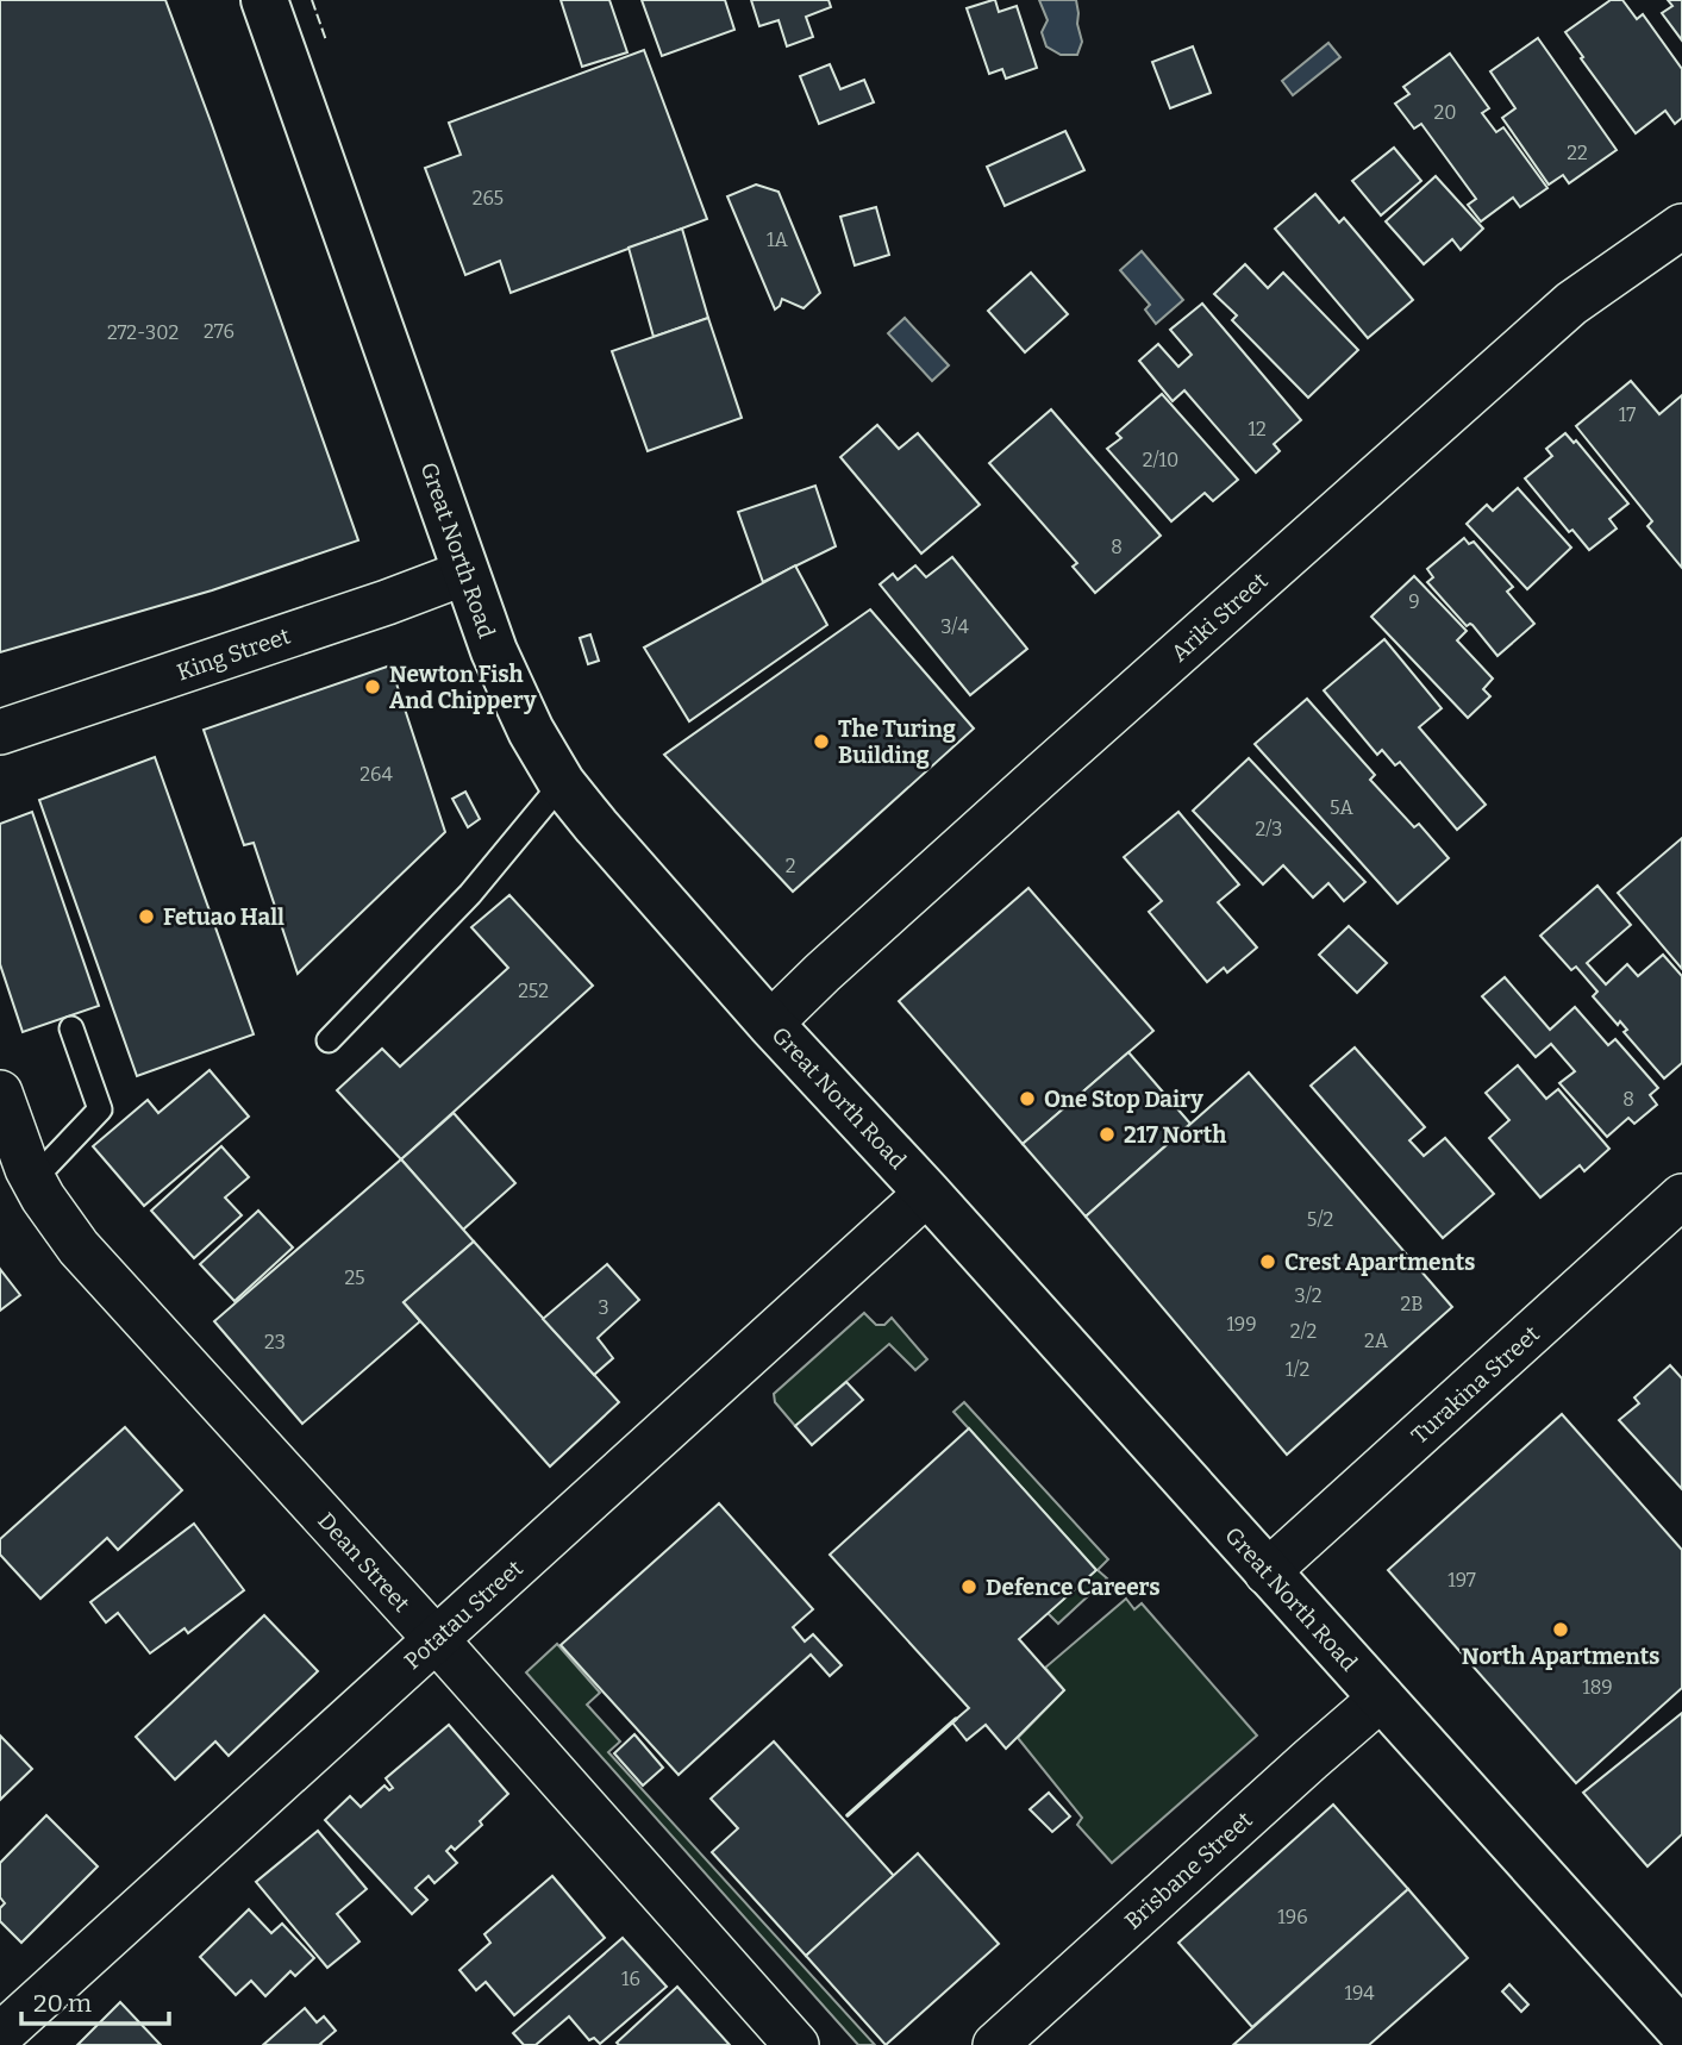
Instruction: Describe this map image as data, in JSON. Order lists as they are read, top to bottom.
{
  "streets": {
    "main road": ["Great North Road"],
    "street": [
      "Ariki Street",
      "King Street",
      "Turakina Street",
      "Dean Street",
      "Potatau Street",
      "Brisbane Street"
    ]
  },
  "crossings": [
    ["Great North Road", "Ariki Street"],
    ["Great North Road", "King Street"],
    ["Great North Road", "Turakina Street"],
    ["Great North Road", "Potatau Street"],
    ["Great North Road", "Brisbane Street"],
    ["Dean Street", "Potatau Street"]
  ],
  "places": [
    "Newton Fish And Chippery",
    "The Turing Building",
    "Fetuao Hall",
    "One Stop Dairy",
    "217 North",
    "Crest Apartments",
    "Defence Careers",
    "North Apartments"
  ],
  "house_numbers": [
    "20",
    "22",
    "265",
    "1A",
    "276",
    "272-302",
    "17",
    "12",
    "2/10",
    "8",
    "9",
    "3/4",
    "264",
    "5A",
    "2/3",
    "2",
    "252",
    "8",
    "5/2",
    "25",
    "3/2",
    "2B",
    "3",
    "199",
    "2/2",
    "2A",
    "23",
    "1/2",
    "197",
    "189",
    "196",
    "16",
    "194"
  ],
  "scale_bar": "20 m"
}
